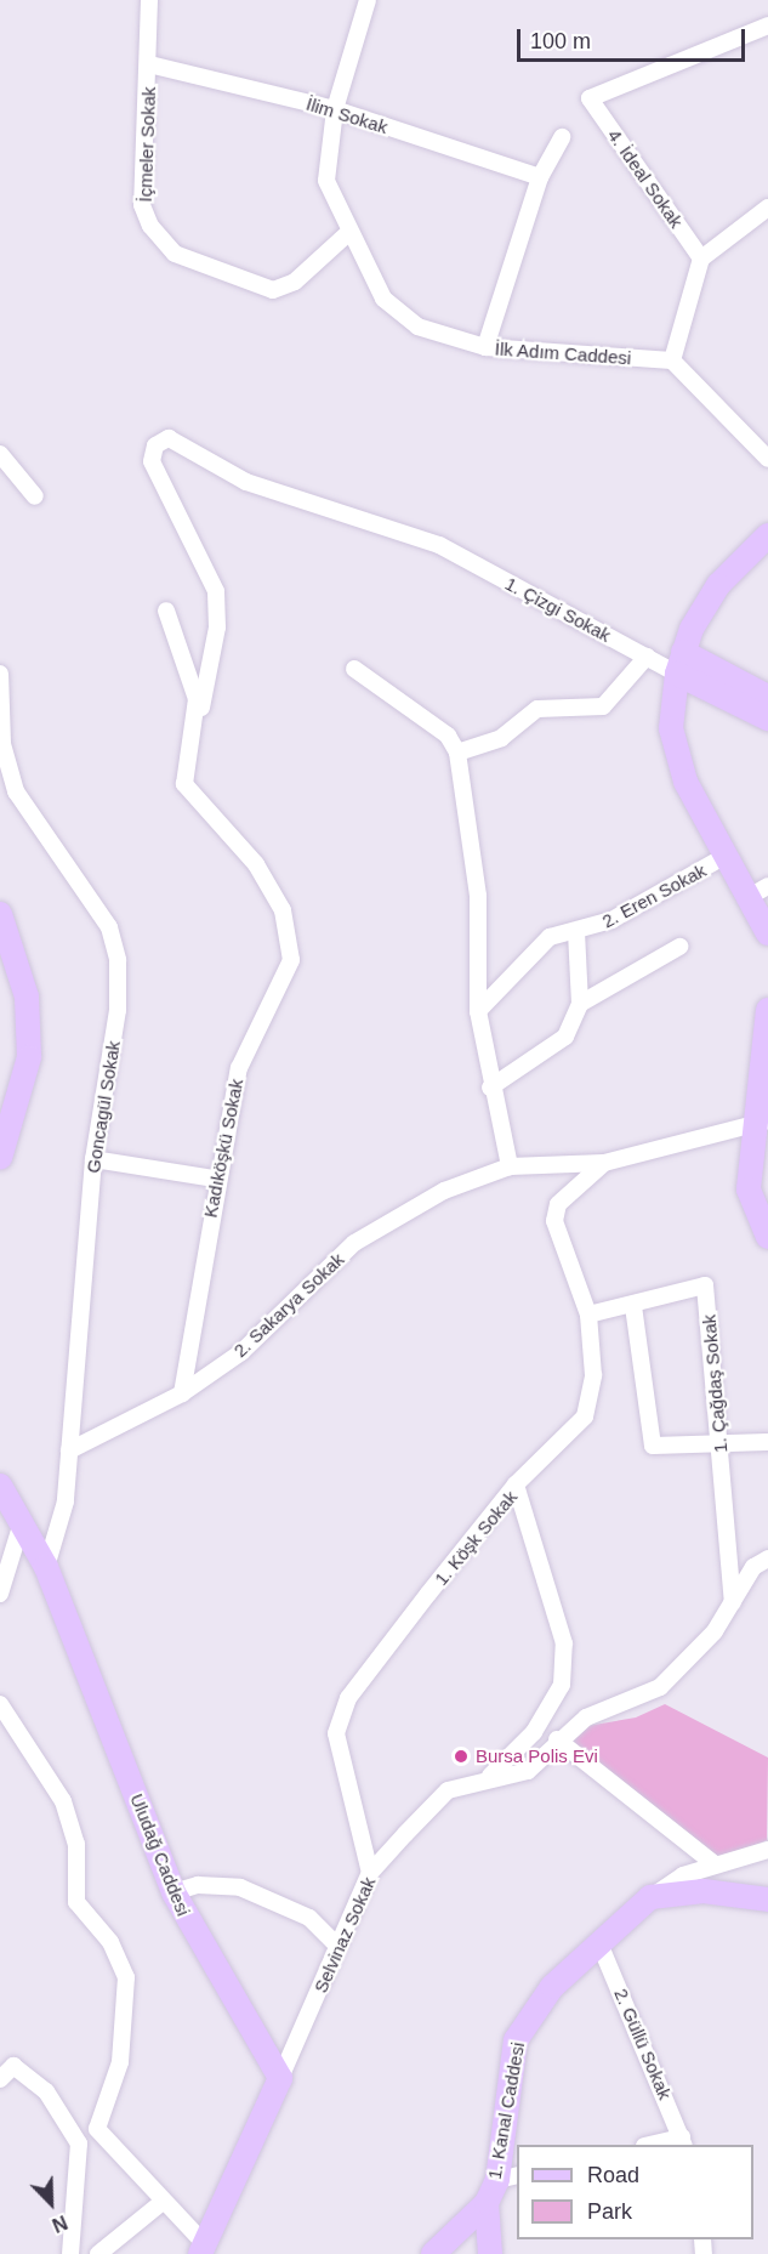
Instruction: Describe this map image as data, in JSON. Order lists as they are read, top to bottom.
{
  "streets": {
    "main road": ["Uludağ Caddesi", "1. Kanal Caddesi"],
    "street": [
      "İlim Sokak",
      "İçmeler Sokak",
      "4. İdeal Sokak",
      "İlk Adım Caddesi",
      "1. Çizgi Sokak",
      "2. Eren Sokak",
      "Goncagül Sokak",
      "Kadıköşkü Sokak",
      "2. Sakarya Sokak",
      "1. Çağdaş Sokak",
      "1. Köşk Sokak",
      "Selvinaz Sokak",
      "2. Güllü Sokak"
    ]
  },
  "crossings": [
    ["İlim Sokak", "İçmeler Sokak"],
    ["İlim Sokak", "İlk Adım Caddesi"],
    ["İçmeler Sokak", "İlk Adım Caddesi"],
    ["1. Çizgi Sokak", "Kadıköşkü Sokak"],
    ["Goncagül Sokak", "Uludağ Caddesi"],
    ["Kadıköşkü Sokak", "2. Sakarya Sokak"],
    ["1. Çağdaş Sokak", "Selvinaz Sokak"],
    ["1. Köşk Sokak", "Selvinaz Sokak"],
    ["Uludağ Caddesi", "Selvinaz Sokak"],
    ["2. Güllü Sokak", "1. Kanal Caddesi"]
  ],
  "places": ["Bursa Polis Evi"],
  "legend": ["Road", "Park"],
  "scale_bar": "100 m",
  "north": "bottom right"
}
